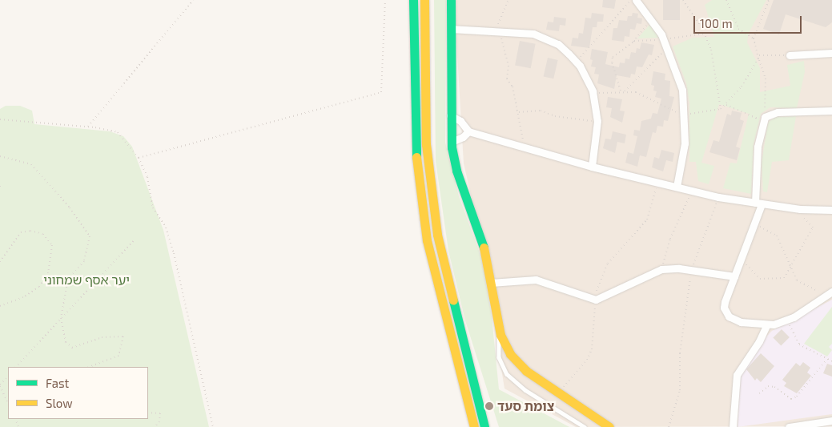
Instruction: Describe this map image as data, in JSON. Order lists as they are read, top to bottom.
{
  "parks": ["יער אסף שמחוני"],
  "places": ["צומת סעד"],
  "legend": ["Fast", "Slow"],
  "scale_bar": "100 m"
}
